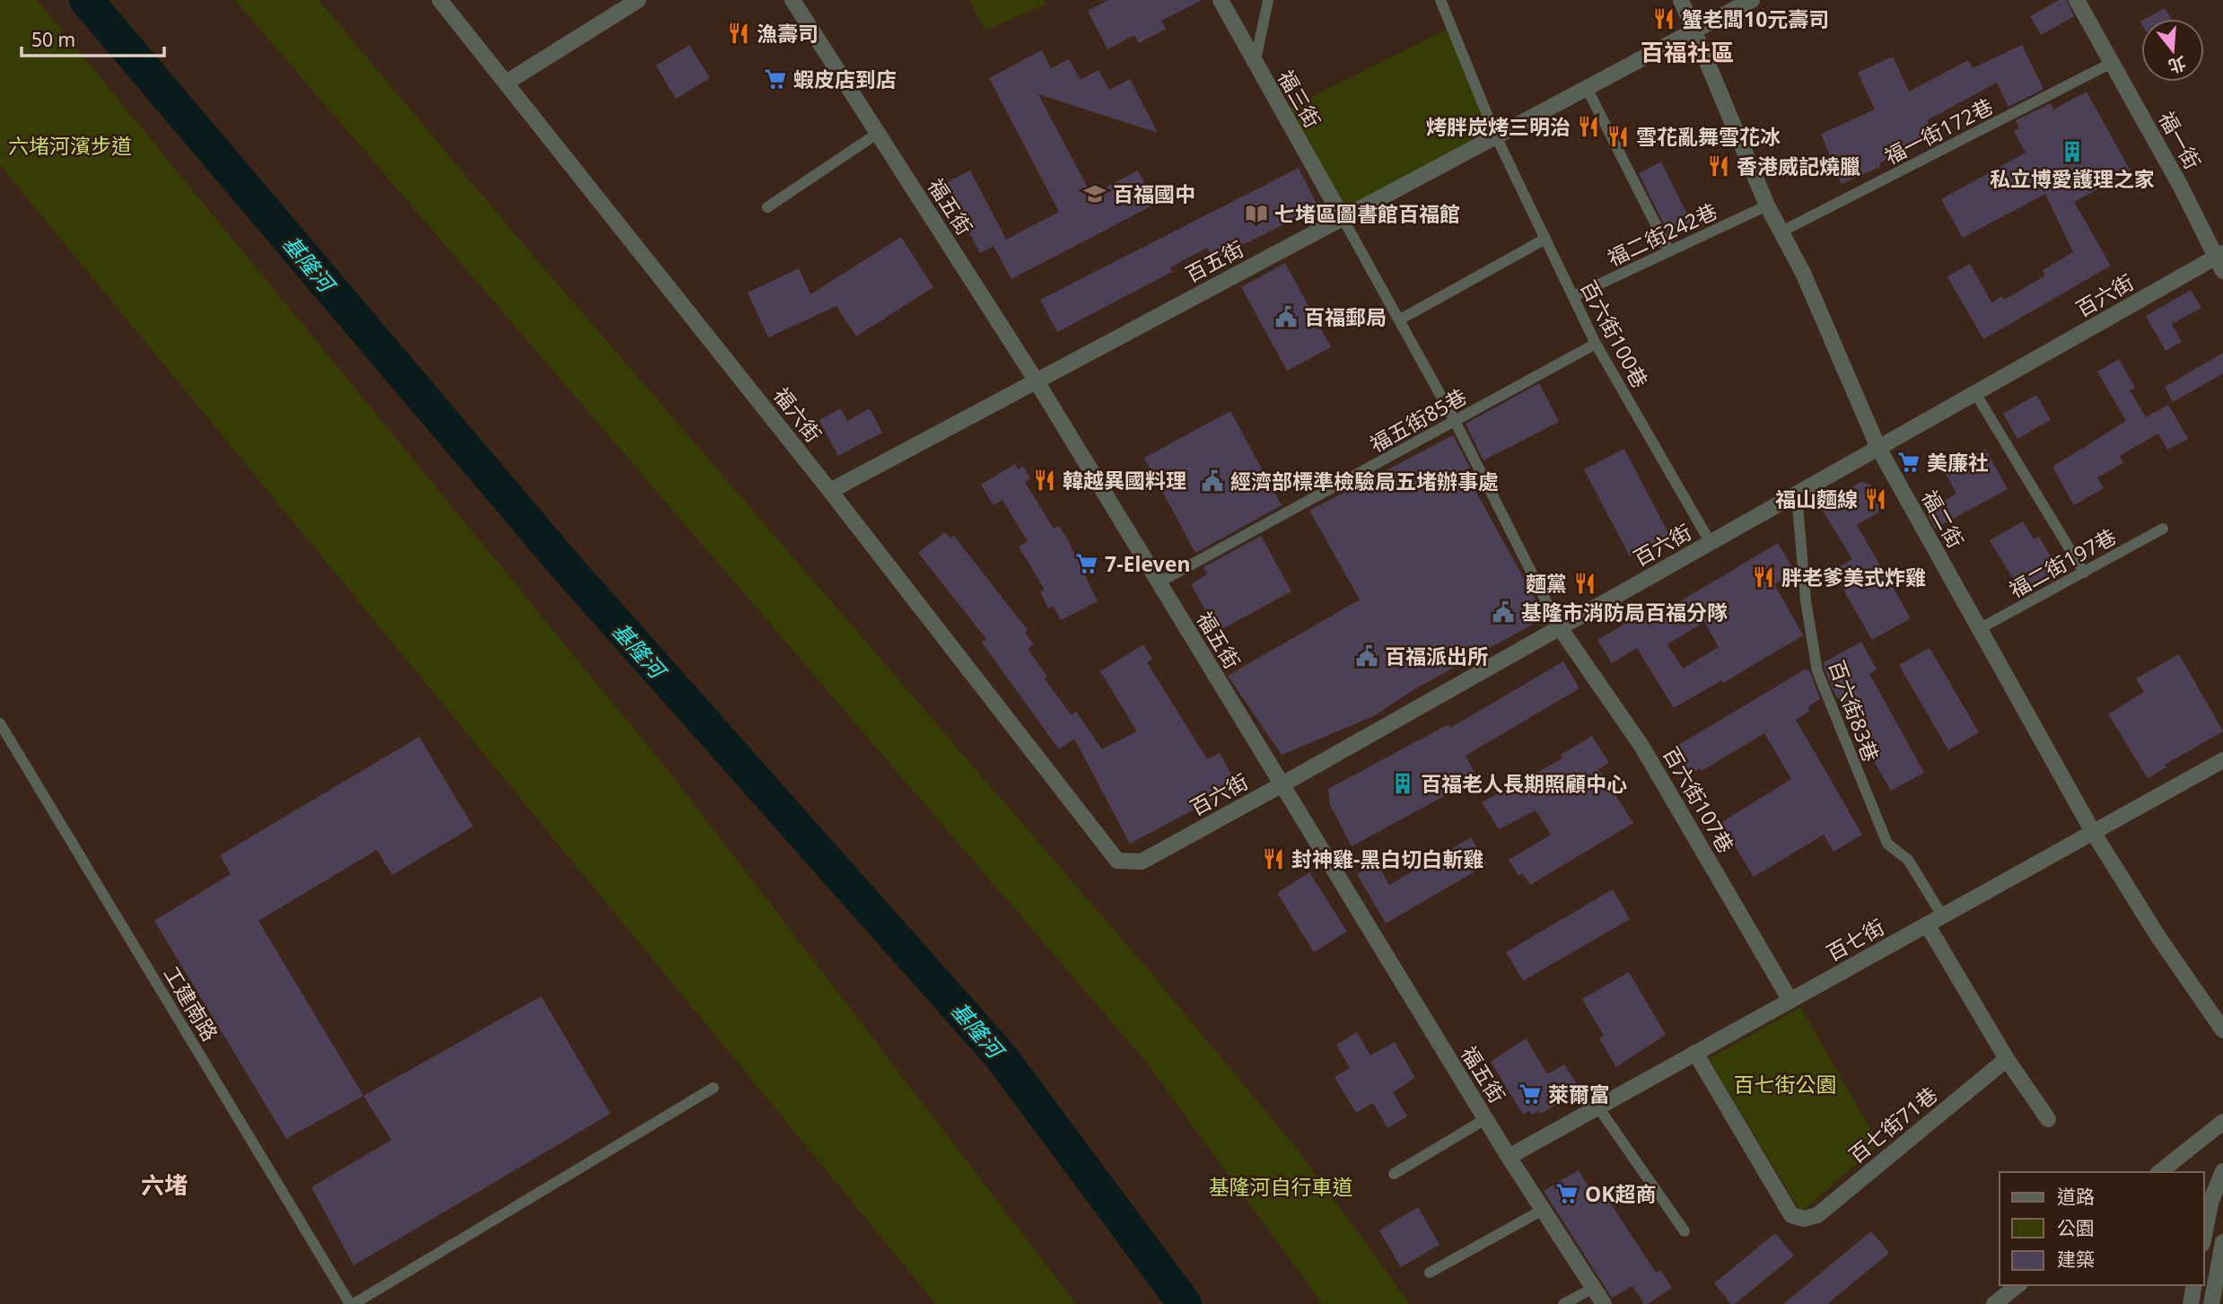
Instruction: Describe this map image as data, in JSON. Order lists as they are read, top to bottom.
{
  "streets": {
    "street": [
      "福三街",
      "福一街",
      "福五街",
      "百五街",
      "百六街",
      "福六街",
      "福二街",
      "百六街107巷",
      "百七街",
      "百七街71巷"
    ],
    "lane": [
      "福一街172巷",
      "福二街242巷",
      "百六街100巷",
      "福五街85巷",
      "福二街197巷",
      "百六街83巷",
      "工建南路"
    ]
  },
  "crossings": [
    ["福三街", "百五街"],
    ["福一街172巷", "福一街"],
    ["福一街172巷", "福二街"],
    ["福一街", "百六街"],
    ["福五街", "百五街"],
    ["福五街", "百六街"],
    ["福五街", "福五街85巷"],
    ["福五街", "百七街"],
    ["福二街242巷", "百六街100巷"],
    ["福二街242巷", "福二街"],
    ["百五街", "百六街100巷"],
    ["百五街", "福六街"],
    ["百五街", "福二街"],
    ["百六街", "百六街100巷"],
    ["百六街", "福六街"],
    ["百六街", "福二街"],
    ["百六街", "百六街83巷"],
    ["百六街", "百六街107巷"],
    ["百六街100巷", "福五街85巷"],
    ["福二街", "福二街197巷"],
    ["福二街", "百七街"],
    ["百六街83巷", "百七街"],
    ["百六街107巷", "百七街"],
    ["百七街", "百七街71巷"]
  ],
  "districts": ["百福社區", "六堵"],
  "water": ["基隆河"],
  "parks": ["六堵河濱步道", "百七街公園", "基隆河自行車道"],
  "places": {
    "restaurant": [
      "蟹老闆10元壽司",
      "漁壽司",
      "烤胖炭烤三明治",
      "雪花亂舞雪花冰",
      "香港威記燒臘",
      "韓越異國料理",
      "福山麵線",
      "胖老爹美式炸雞",
      "麵黨",
      "封神雞-黑白切白斬雞"
    ],
    "supermarket": [
      "蝦皮店到店",
      "美廉社",
      "7-Eleven",
      "萊爾富",
      "OK超商"
    ],
    "building": ["私立博愛護理之家", "百福老人長期照顧中心"],
    "school or university": ["百福國中"],
    "library": ["七堵區圖書館百福館"],
    "public building": [
      "百福郵局",
      "經濟部標準檢驗局五堵辦事處",
      "基隆市消防局百福分隊",
      "百福派出所"
    ]
  },
  "legend": ["道路", "公園", "建築"],
  "scale_bar": "50 m",
  "north": "bottom"
}
